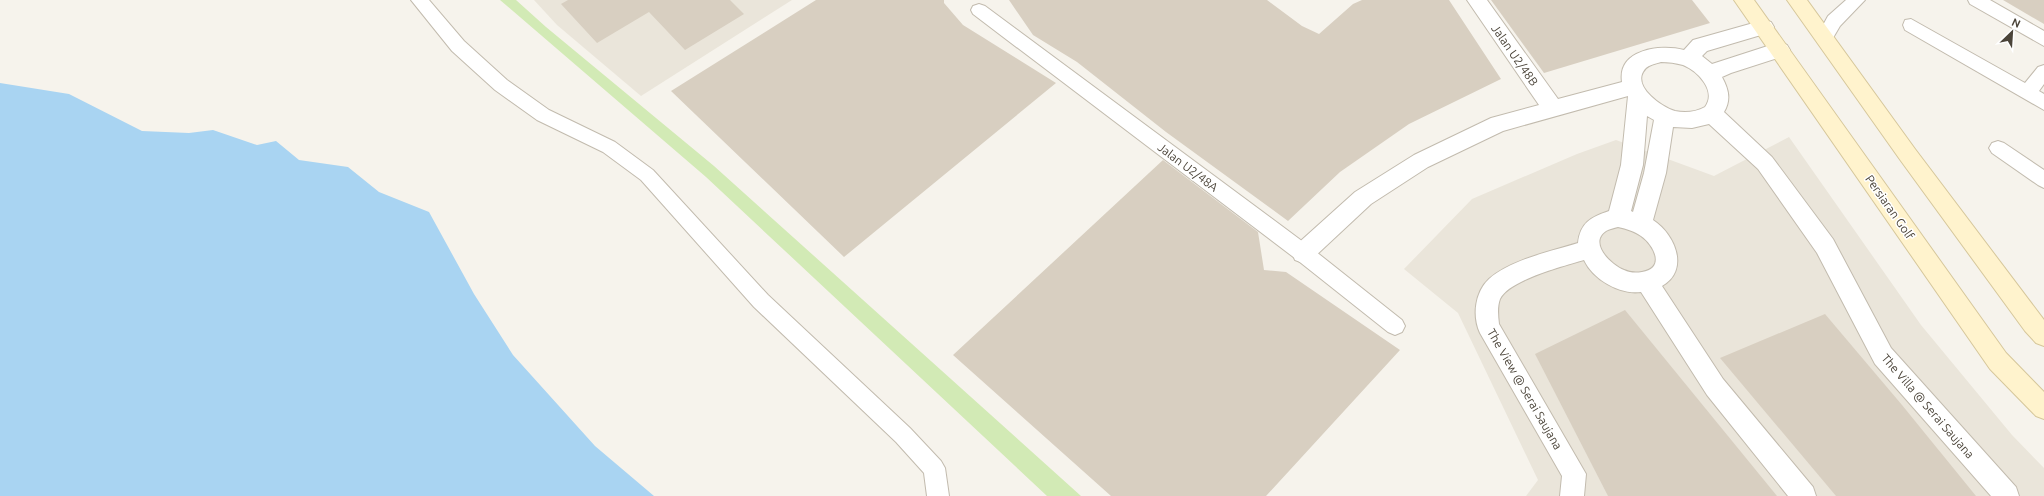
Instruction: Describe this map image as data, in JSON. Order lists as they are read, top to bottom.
{
  "streets": {
    "street": [
      "Jalan U2/48B",
      "Persiaran Golf",
      "The View @ Serai Saujana",
      "The Villa @ Serai Saujana"
    ],
    "lane": ["Jalan U2/48A"]
  },
  "north": "top right"
}
